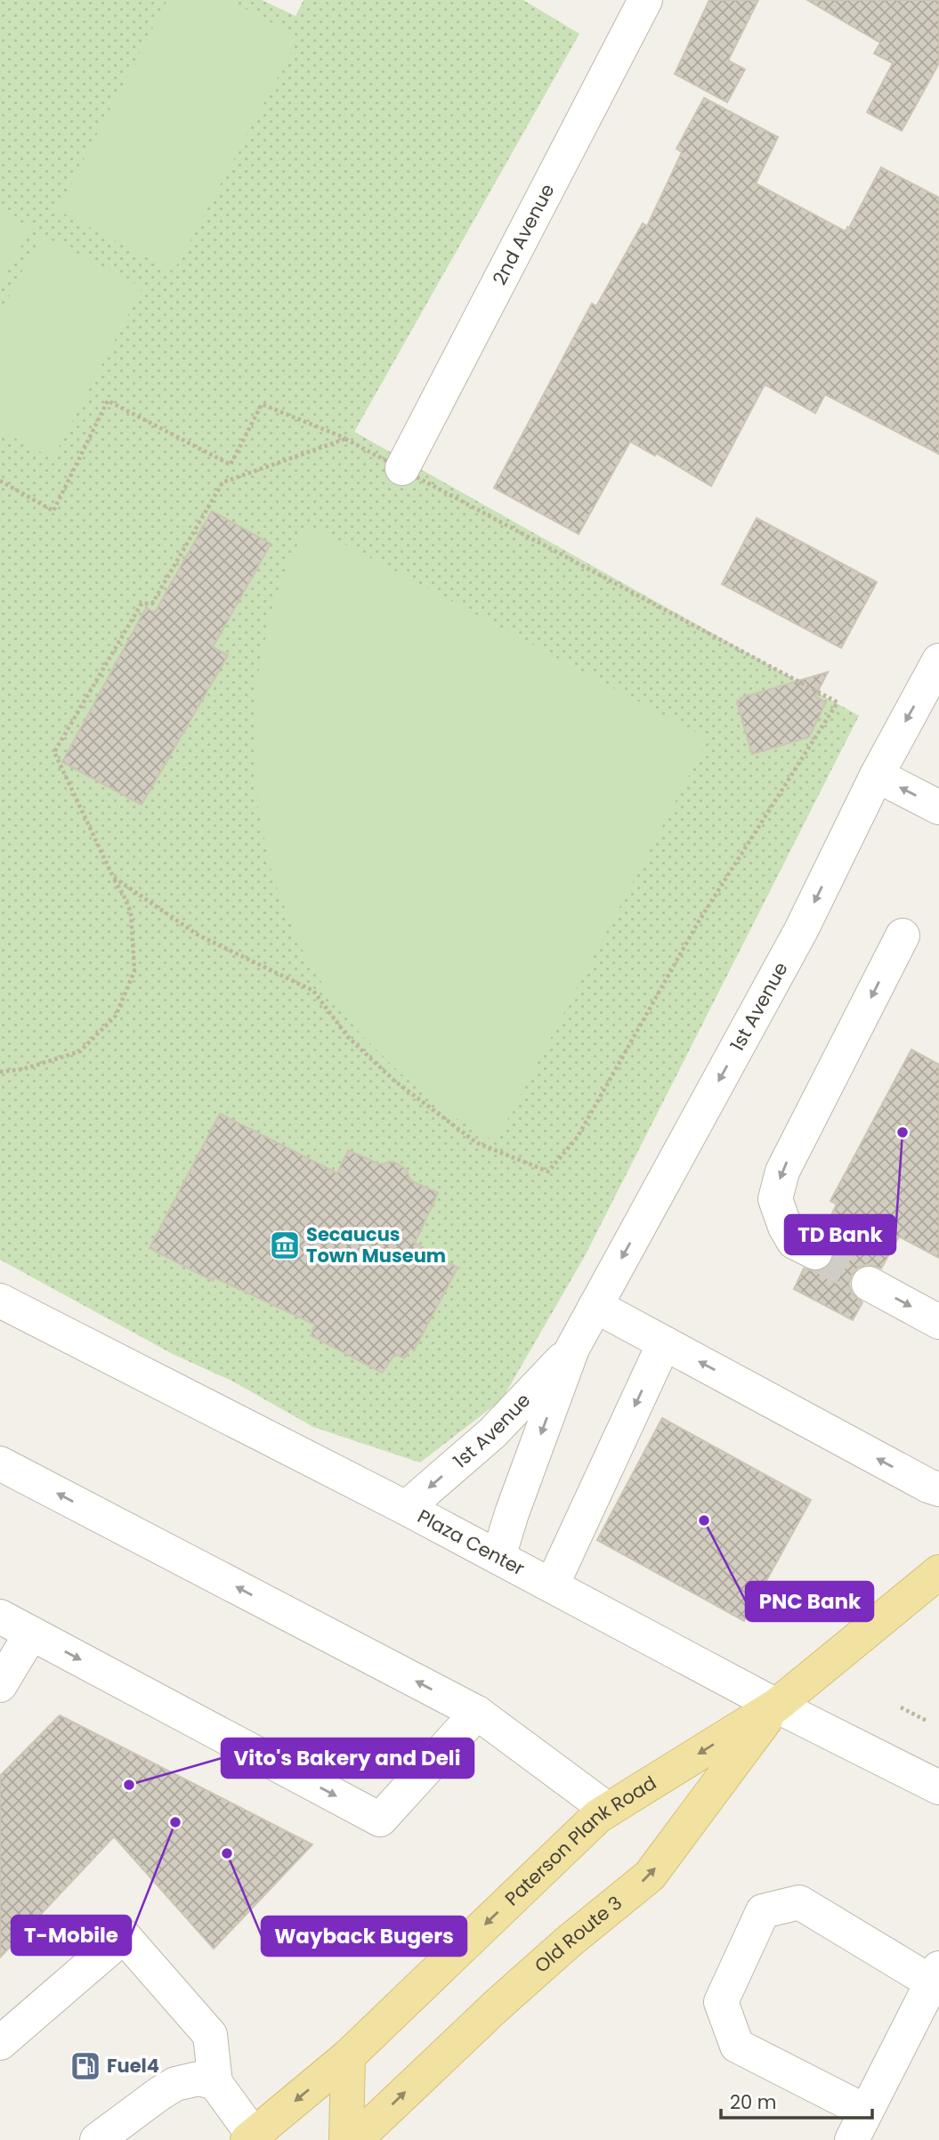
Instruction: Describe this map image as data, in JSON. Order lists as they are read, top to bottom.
{
  "streets": {
    "main road": ["Paterson Plank Road", "Old Route 3"],
    "street": ["2nd Avenue", "1st Avenue", "Plaza Center"]
  },
  "crossings": [
    ["1st Avenue", "Plaza Center"],
    ["Plaza Center", "Paterson Plank Road"],
    ["Plaza Center", "Old Route 3"],
    ["Paterson Plank Road", "Old Route 3"]
  ],
  "one_way": ["1st Avenue", "Paterson Plank Road", "Old Route 3"],
  "places": {
    "other": [
      "TD Bank",
      "PNC Bank",
      "Vito's Bakery and Deli",
      "T-Mobile",
      "Wayback Bugers"
    ],
    "museum": ["Secaucus Town Museum"],
    "fuel station": ["Fuel4"]
  },
  "scale_bar": "20 m"
}
